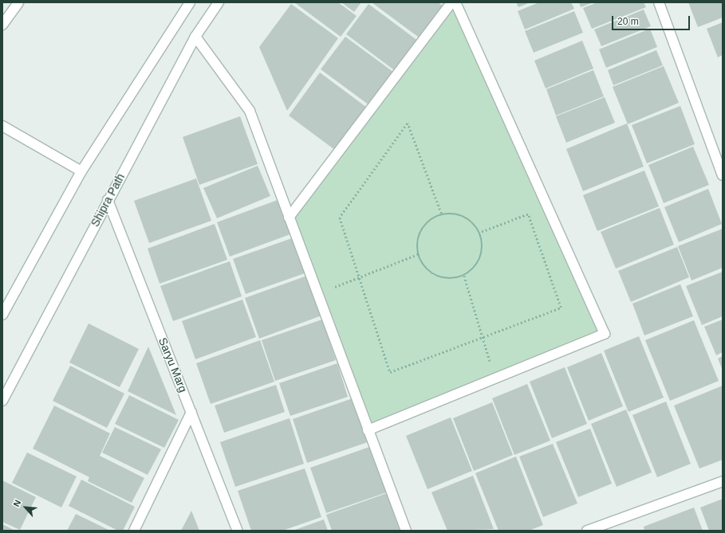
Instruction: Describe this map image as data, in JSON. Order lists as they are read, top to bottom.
{
  "streets": {
    "street": ["Shipra Path", "Saryu Marg"]
  },
  "crossings": [
    ["Shipra Path", "Saryu Marg"]
  ],
  "scale_bar": "20 m",
  "north": "top left"
}
